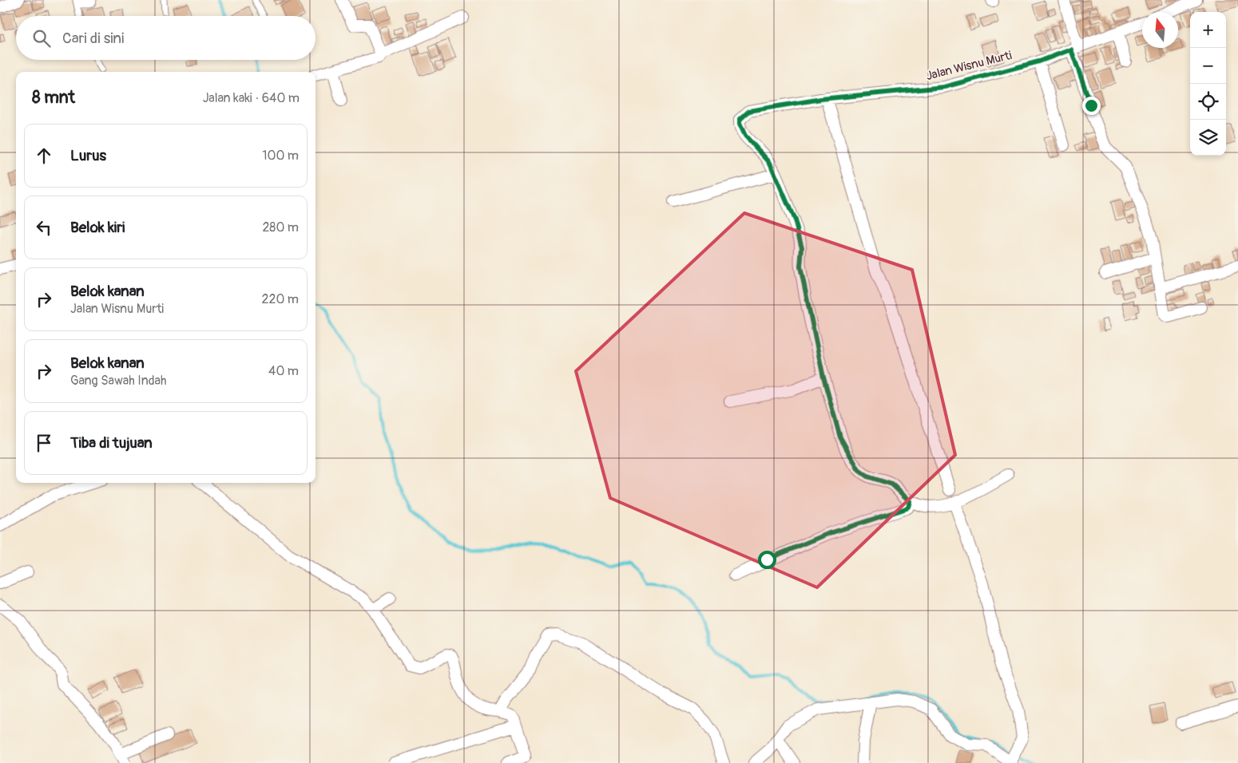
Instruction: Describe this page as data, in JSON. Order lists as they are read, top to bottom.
{
  "streets": {
    "street": ["Jalan Wisnu Murti"]
  },
  "north": "top",
  "page": {
    "map_buttons": ["+", "−"],
    "search": "Cari di sini",
    "heading": ["8 mnt", "Jalan kaki · 640 m"],
    "list": [
      ["Lurus", "100 m"],
      ["Belok kiri", "280 m"],
      ["Belok kanan", "Jalan Wisnu Murti", "220 m"],
      ["Belok kanan", "Gang Sawah Indah", "40 m"],
      "Tiba di tujuan"
    ]
  }
}
